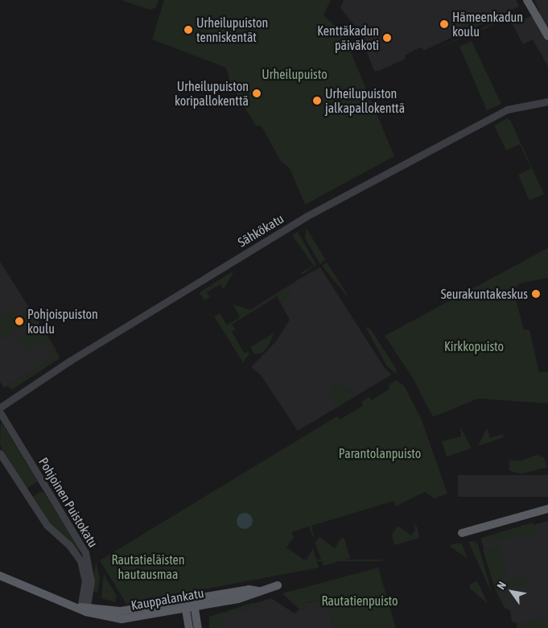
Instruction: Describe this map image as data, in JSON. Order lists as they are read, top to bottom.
{
  "streets": {
    "main road": ["Kauppalankatu"],
    "street": ["Sähkökatu", "Pohjoinen Puistokatu"]
  },
  "crossings": [
    ["Pohjoinen Puistokatu", "Kauppalankatu"]
  ],
  "parks": [
    "Urheilupuisto",
    "Kirkkopuisto",
    "Parantolanpuisto",
    "Rautatieläisten hautausmaa",
    "Rautatienpuisto"
  ],
  "places": [
    "Hämeenkadun koulu",
    "Urheilupuiston tenniskentät",
    "Kenttäkadun päiväkoti",
    "Urheilupuiston koripallokenttä",
    "Urheilupuiston jalkapallokenttä",
    "Seurakuntakeskus",
    "Pohjoispuiston koulu"
  ],
  "north": "top left"
}
